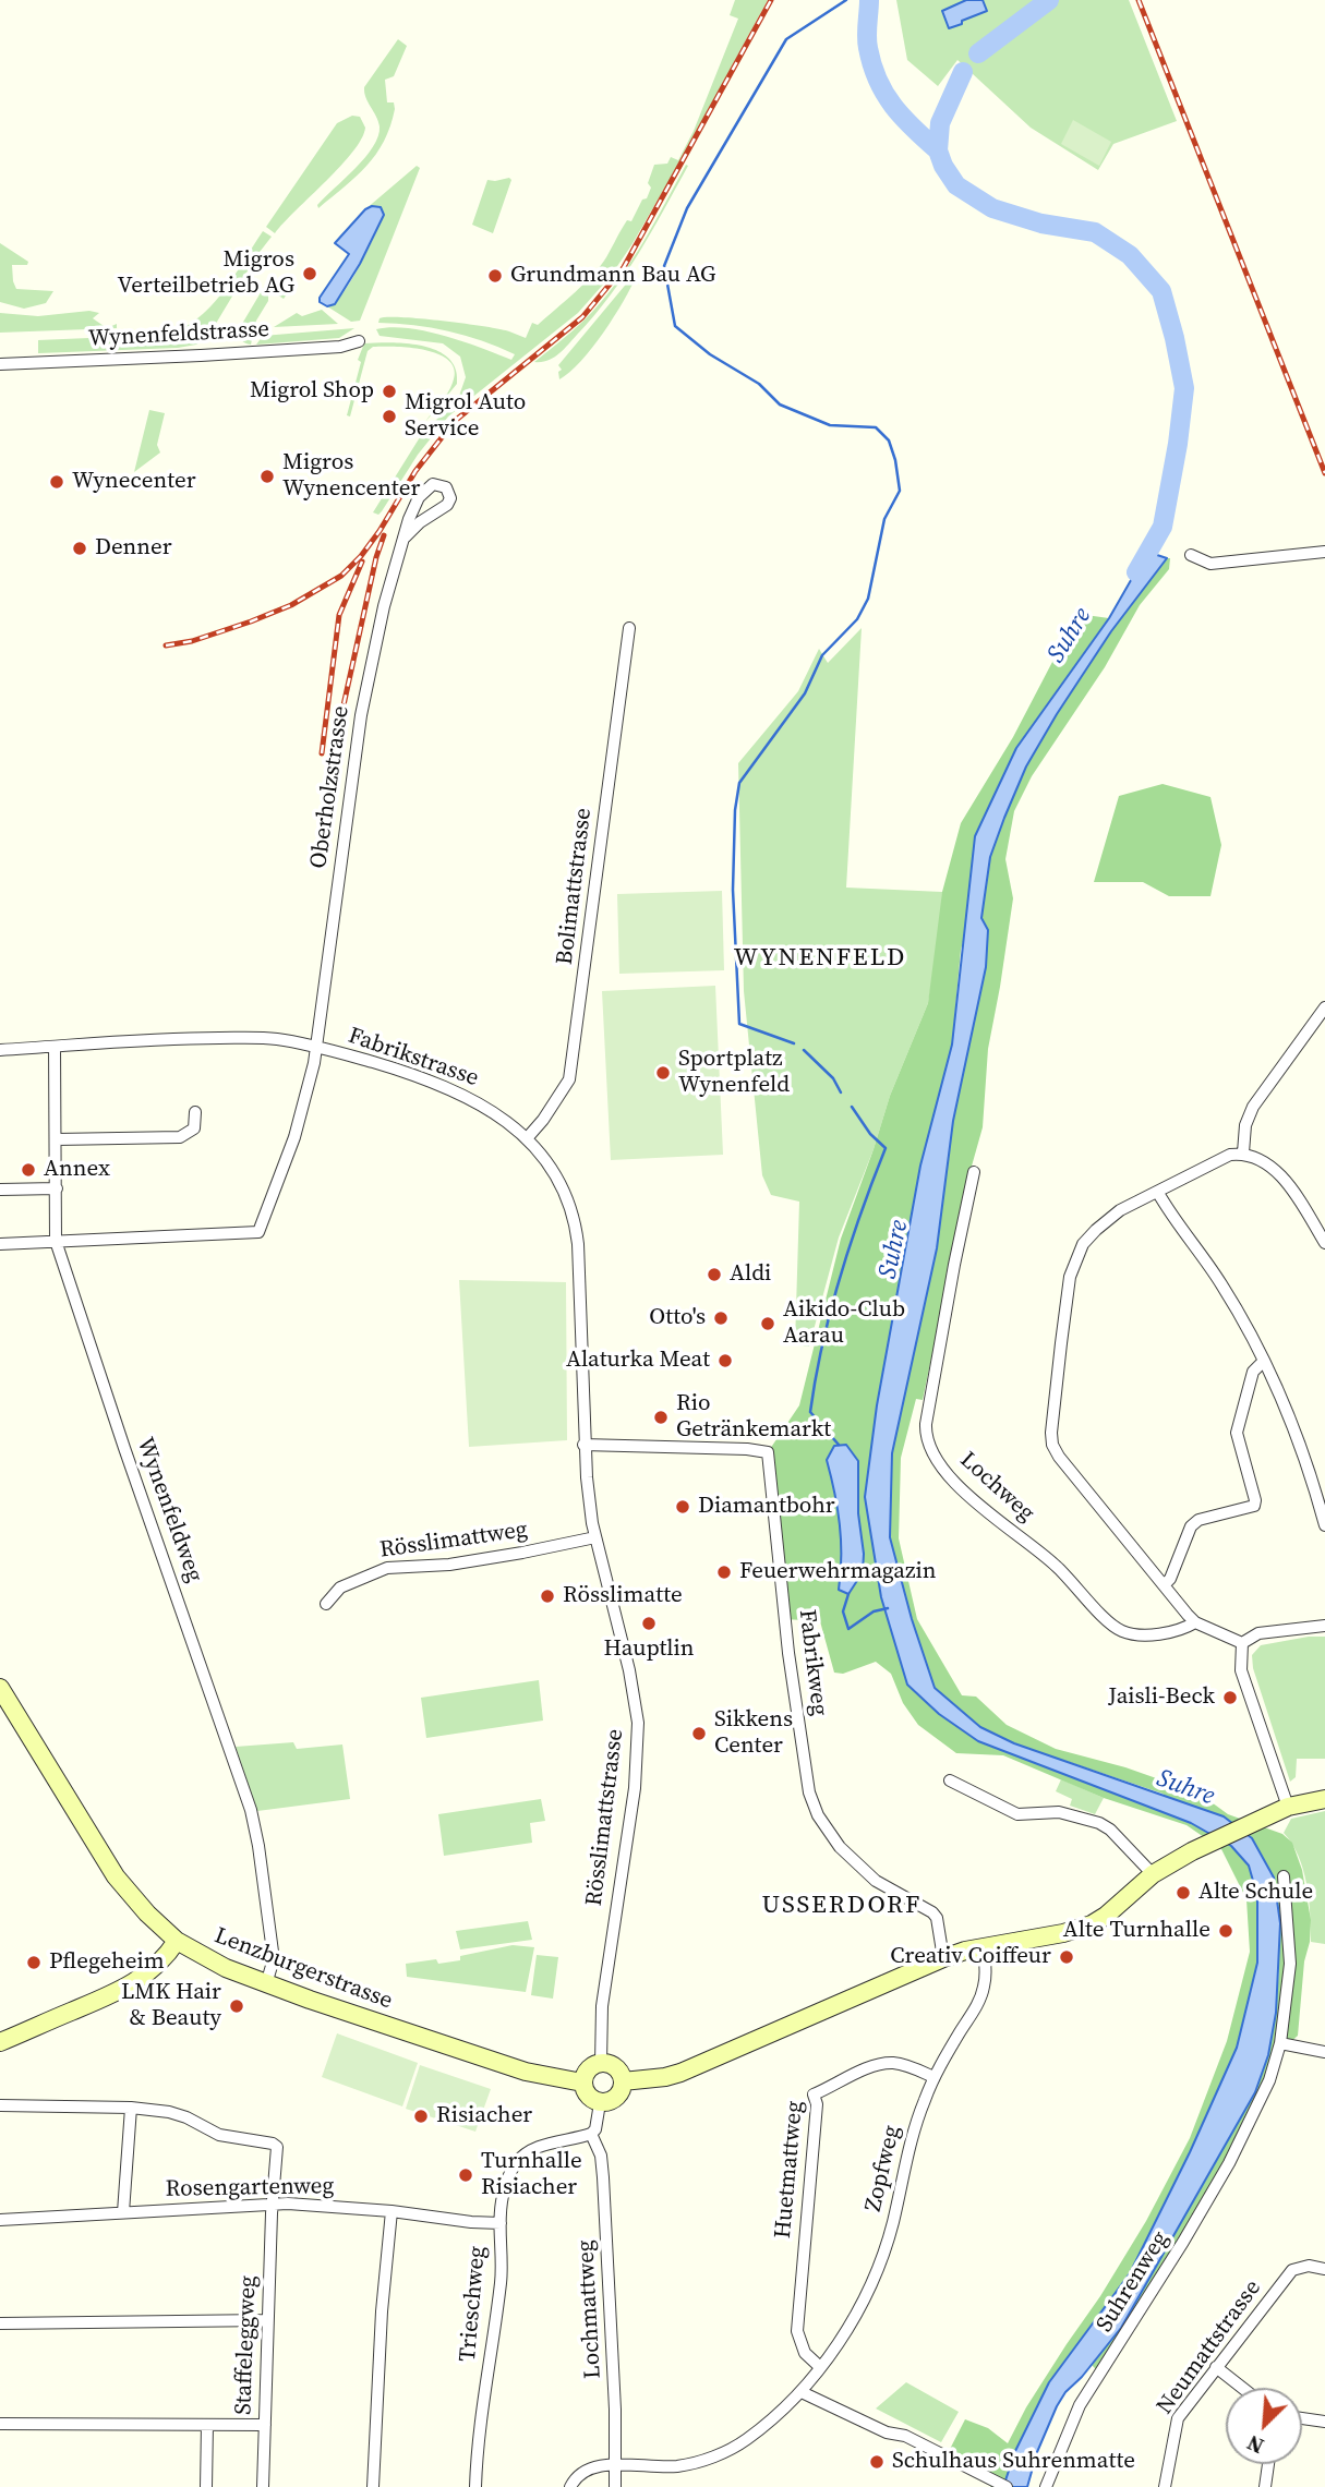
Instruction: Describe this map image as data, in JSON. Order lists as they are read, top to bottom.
{
  "streets": {
    "main road": ["Lenzburgerstrasse"],
    "street": [
      "Wynenfeldstrasse",
      "Oberholzstrasse",
      "Bolimattstrasse",
      "Fabrikstrasse",
      "Lochweg",
      "Wynenfeldweg",
      "Rösslimattweg",
      "Fabrikweg",
      "Rösslimattstrasse",
      "Zopfweg",
      "Huetmattweg",
      "Rosengartenweg",
      "Suhrenweg",
      "Trieschweg",
      "Lochmattweg",
      "Staffeleggweg",
      "Neumattstrasse"
    ]
  },
  "crossings": [
    ["Oberholzstrasse", "Fabrikstrasse"],
    ["Oberholzstrasse", "Wynenfeldweg"],
    ["Bolimattstrasse", "Fabrikstrasse"],
    ["Fabrikstrasse", "Wynenfeldweg"],
    ["Fabrikstrasse", "Fabrikweg"],
    ["Fabrikstrasse", "Rösslimattstrasse"],
    ["Wynenfeldweg", "Lenzburgerstrasse"],
    ["Rösslimattweg", "Rösslimattstrasse"],
    ["Fabrikweg", "Rösslimattstrasse"],
    ["Rösslimattstrasse", "Lenzburgerstrasse"],
    ["Zopfweg", "Huetmattweg"],
    ["Zopfweg", "Lochmattweg"],
    ["Rosengartenweg", "Trieschweg"],
    ["Rosengartenweg", "Staffeleggweg"],
    ["Trieschweg", "Lochmattweg"]
  ],
  "districts": ["WYNENFELD", "USSERDORF"],
  "water": ["Suhre"],
  "places": [
    "Migros Verteilbetrieb AG",
    "Grundmann Bau AG",
    "Migrol Shop",
    "Migrol Auto Service",
    "Migros Wynencenter",
    "Wynecenter",
    "Denner",
    "Sportplatz Wynenfeld",
    "Annex",
    "Aldi",
    "Otto's",
    "Aikido-Club Aarau",
    "Alaturka Meat",
    "Rio Getränkemarkt",
    "Diamantbohr",
    "Feuerwehrmagazin",
    "Rösslimatte",
    "Hauptlin",
    "Jaisli-Beck",
    "Sikkens Center",
    "Alte Schule",
    "Alte Turnhalle",
    "Creativ Coiffeur",
    "Pflegeheim",
    "LMK Hair & Beauty",
    "Risiacher",
    "Turnhalle Risiacher",
    "Schulhaus Suhrenmatte"
  ],
  "north": "bottom left"
}
